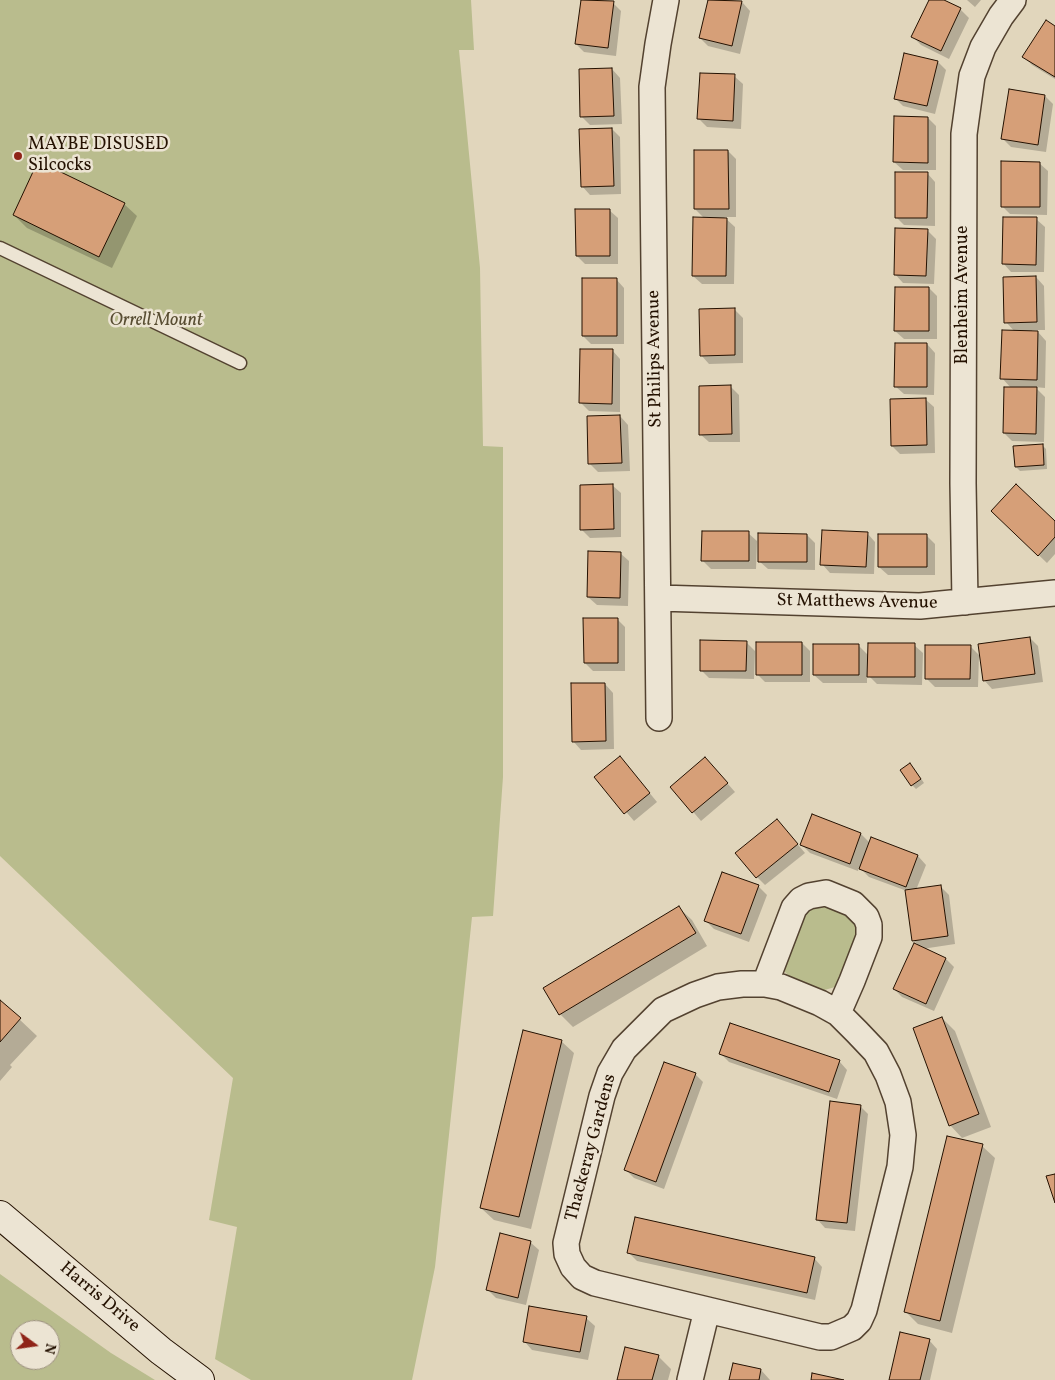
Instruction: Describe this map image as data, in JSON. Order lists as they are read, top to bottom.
{
  "streets": {
    "street": [
      "Blenheim Avenue",
      "St Philips Avenue",
      "St Matthews Avenue",
      "Thackeray Gardens",
      "Harris Drive"
    ]
  },
  "crossings": [
    ["Blenheim Avenue", "St Matthews Avenue"],
    ["St Philips Avenue", "St Matthews Avenue"]
  ],
  "parks": ["Orrell Mount"],
  "places": ["MAYBE DISUSED Silcocks"],
  "north": "right"
}
